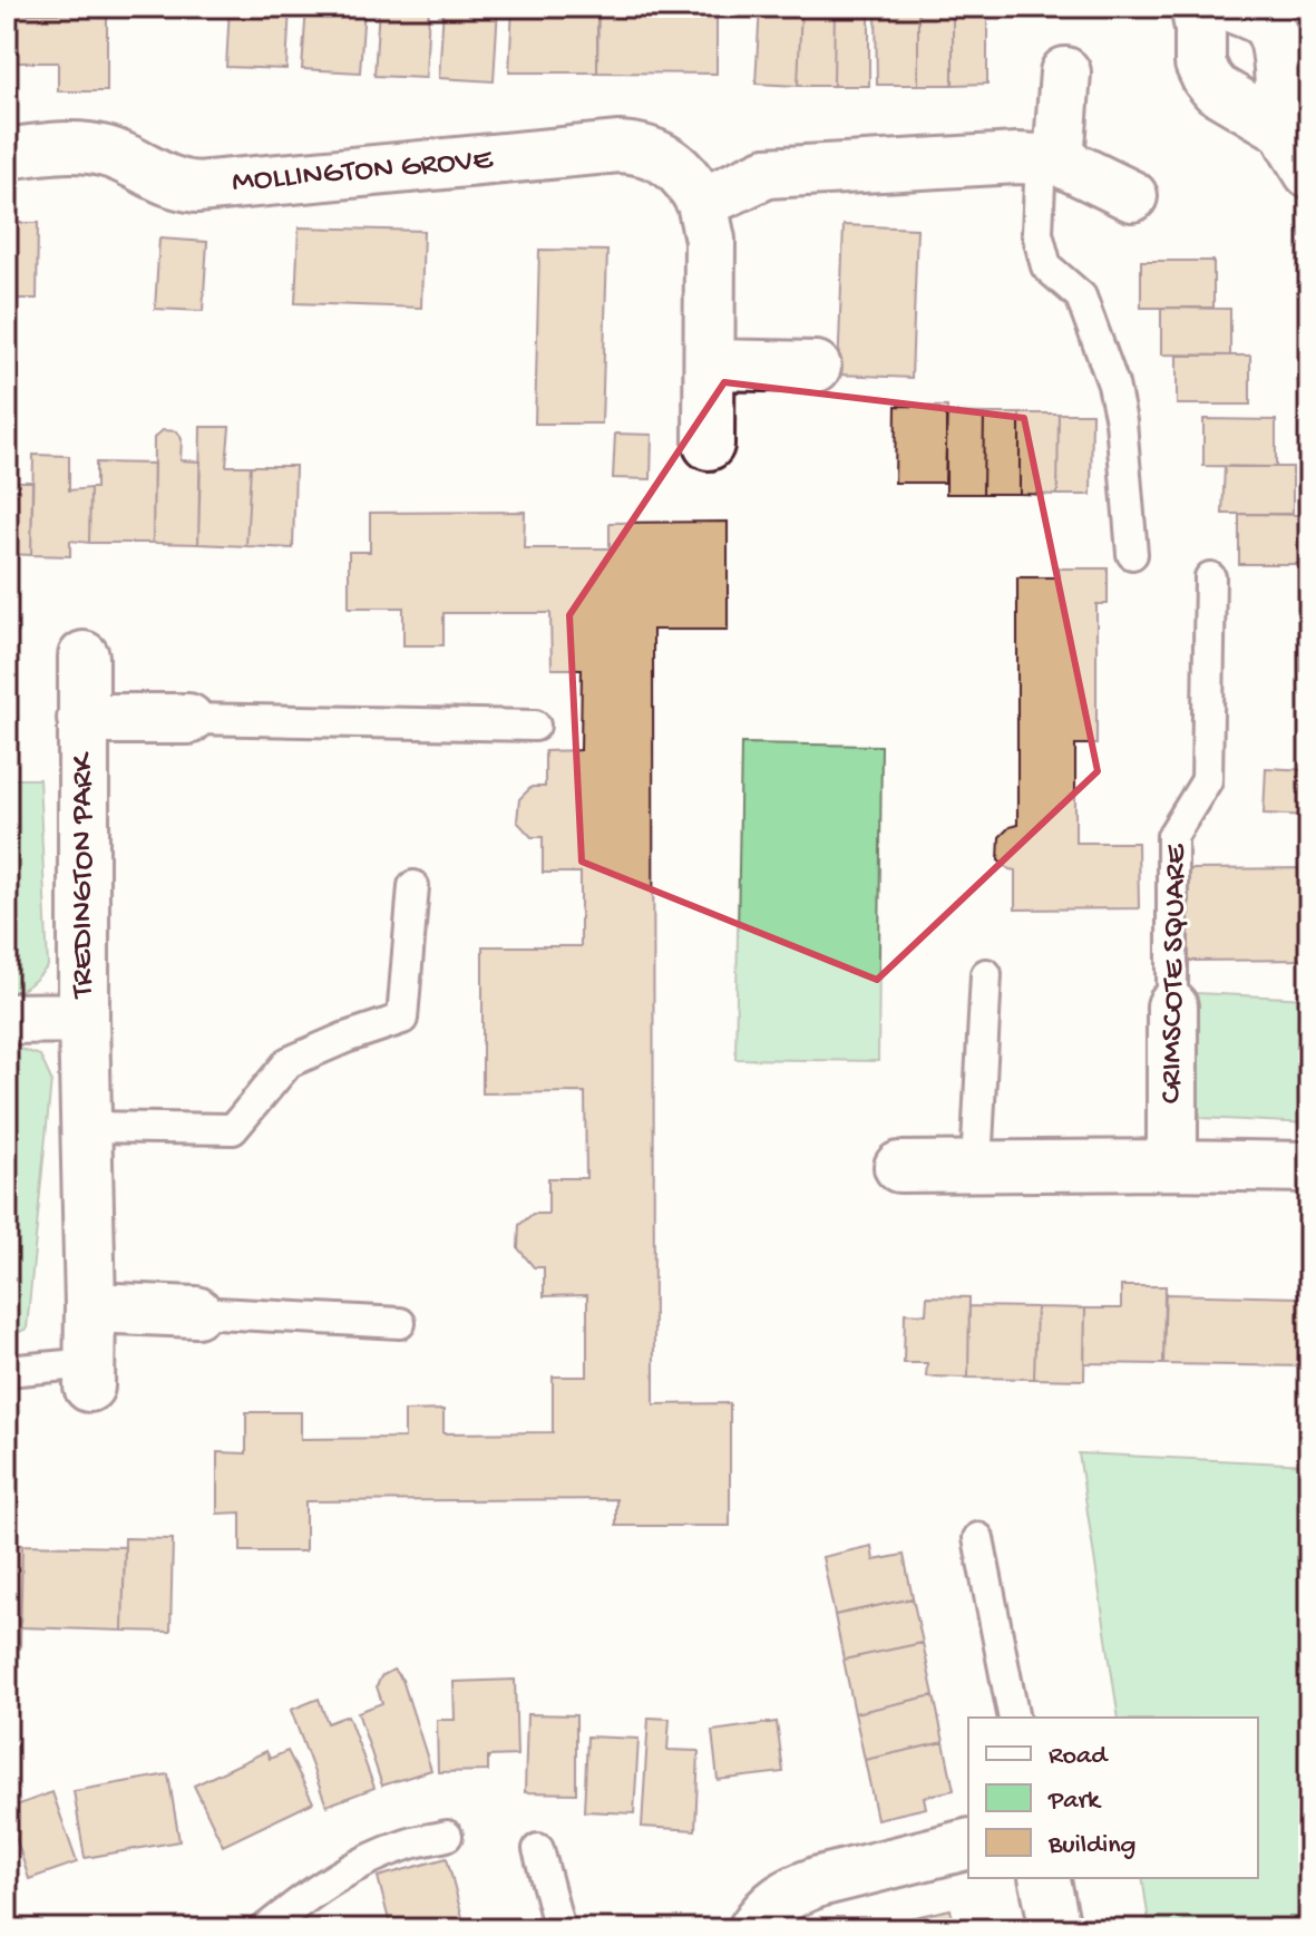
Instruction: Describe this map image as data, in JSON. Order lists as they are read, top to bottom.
{
  "streets": {
    "street": ["MOLLINGTON GROVE", "TREDINGTON PARK", "CRIMSCOTE SQUARE"]
  },
  "legend": ["Road", "Park", "Building"]
}
